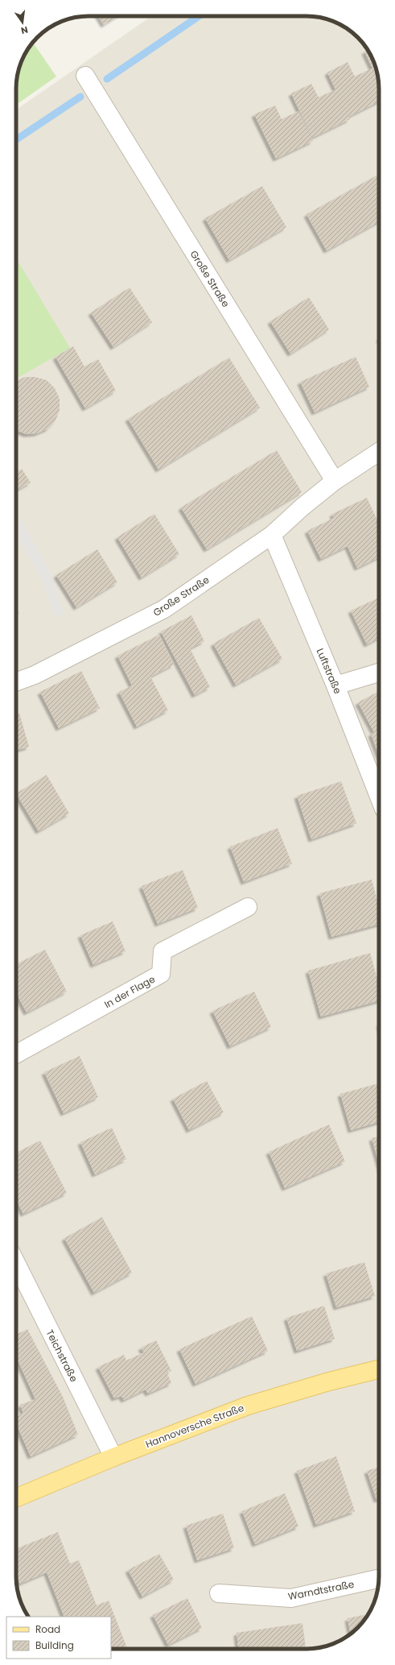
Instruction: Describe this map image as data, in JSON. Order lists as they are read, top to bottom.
{
  "streets": {
    "main road": ["Hannoversche Straße"],
    "street": [
      "Große Straße",
      "Luftstraße",
      "In der Flage",
      "Teichstraße",
      "Warndtstraße"
    ]
  },
  "crossings": [
    ["Große Straße", "Luftstraße"],
    ["Teichstraße", "Hannoversche Straße"]
  ],
  "legend": ["Road", "Building"],
  "north": "bottom"
}
